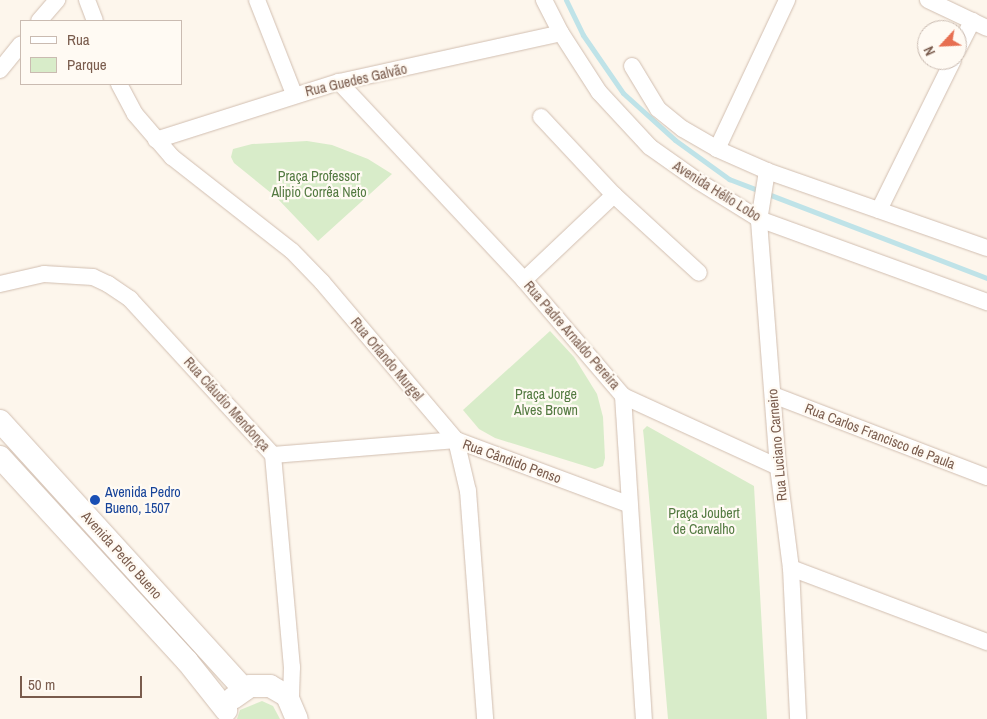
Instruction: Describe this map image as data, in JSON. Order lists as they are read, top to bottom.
{
  "streets": {
    "main road": ["Avenida Pedro Bueno"],
    "street": [
      "Rua Guedes Galvão",
      "Avenida Hélio Lobo",
      "Rua Padre Arnaldo Pereira",
      "Rua Orlando Murgel",
      "Rua Cláudio Mendonça",
      "Rua Carlos Francisco de Paula",
      "Rua Luciano Carneiro",
      "Rua Cândido Penso"
    ]
  },
  "crossings": [
    ["Rua Guedes Galvão", "Avenida Hélio Lobo"],
    ["Rua Guedes Galvão", "Rua Padre Arnaldo Pereira"],
    ["Rua Guedes Galvão", "Rua Orlando Murgel"],
    ["Avenida Hélio Lobo", "Rua Luciano Carneiro"],
    ["Rua Padre Arnaldo Pereira", "Rua Cândido Penso"],
    ["Rua Orlando Murgel", "Rua Cândido Penso"],
    ["Rua Cláudio Mendonça", "Rua Cândido Penso"],
    ["Rua Carlos Francisco de Paula", "Rua Luciano Carneiro"]
  ],
  "parks": ["Praça Professor Alipio Corrêa Neto", "Praça Jorge Alves Brown", "Praça Joubert de Carvalho"],
  "places": ["Avenida Pedro Bueno, 1507"],
  "legend": ["Rua", "Parque"],
  "scale_bar": "50 m",
  "north": "bottom left"
}
